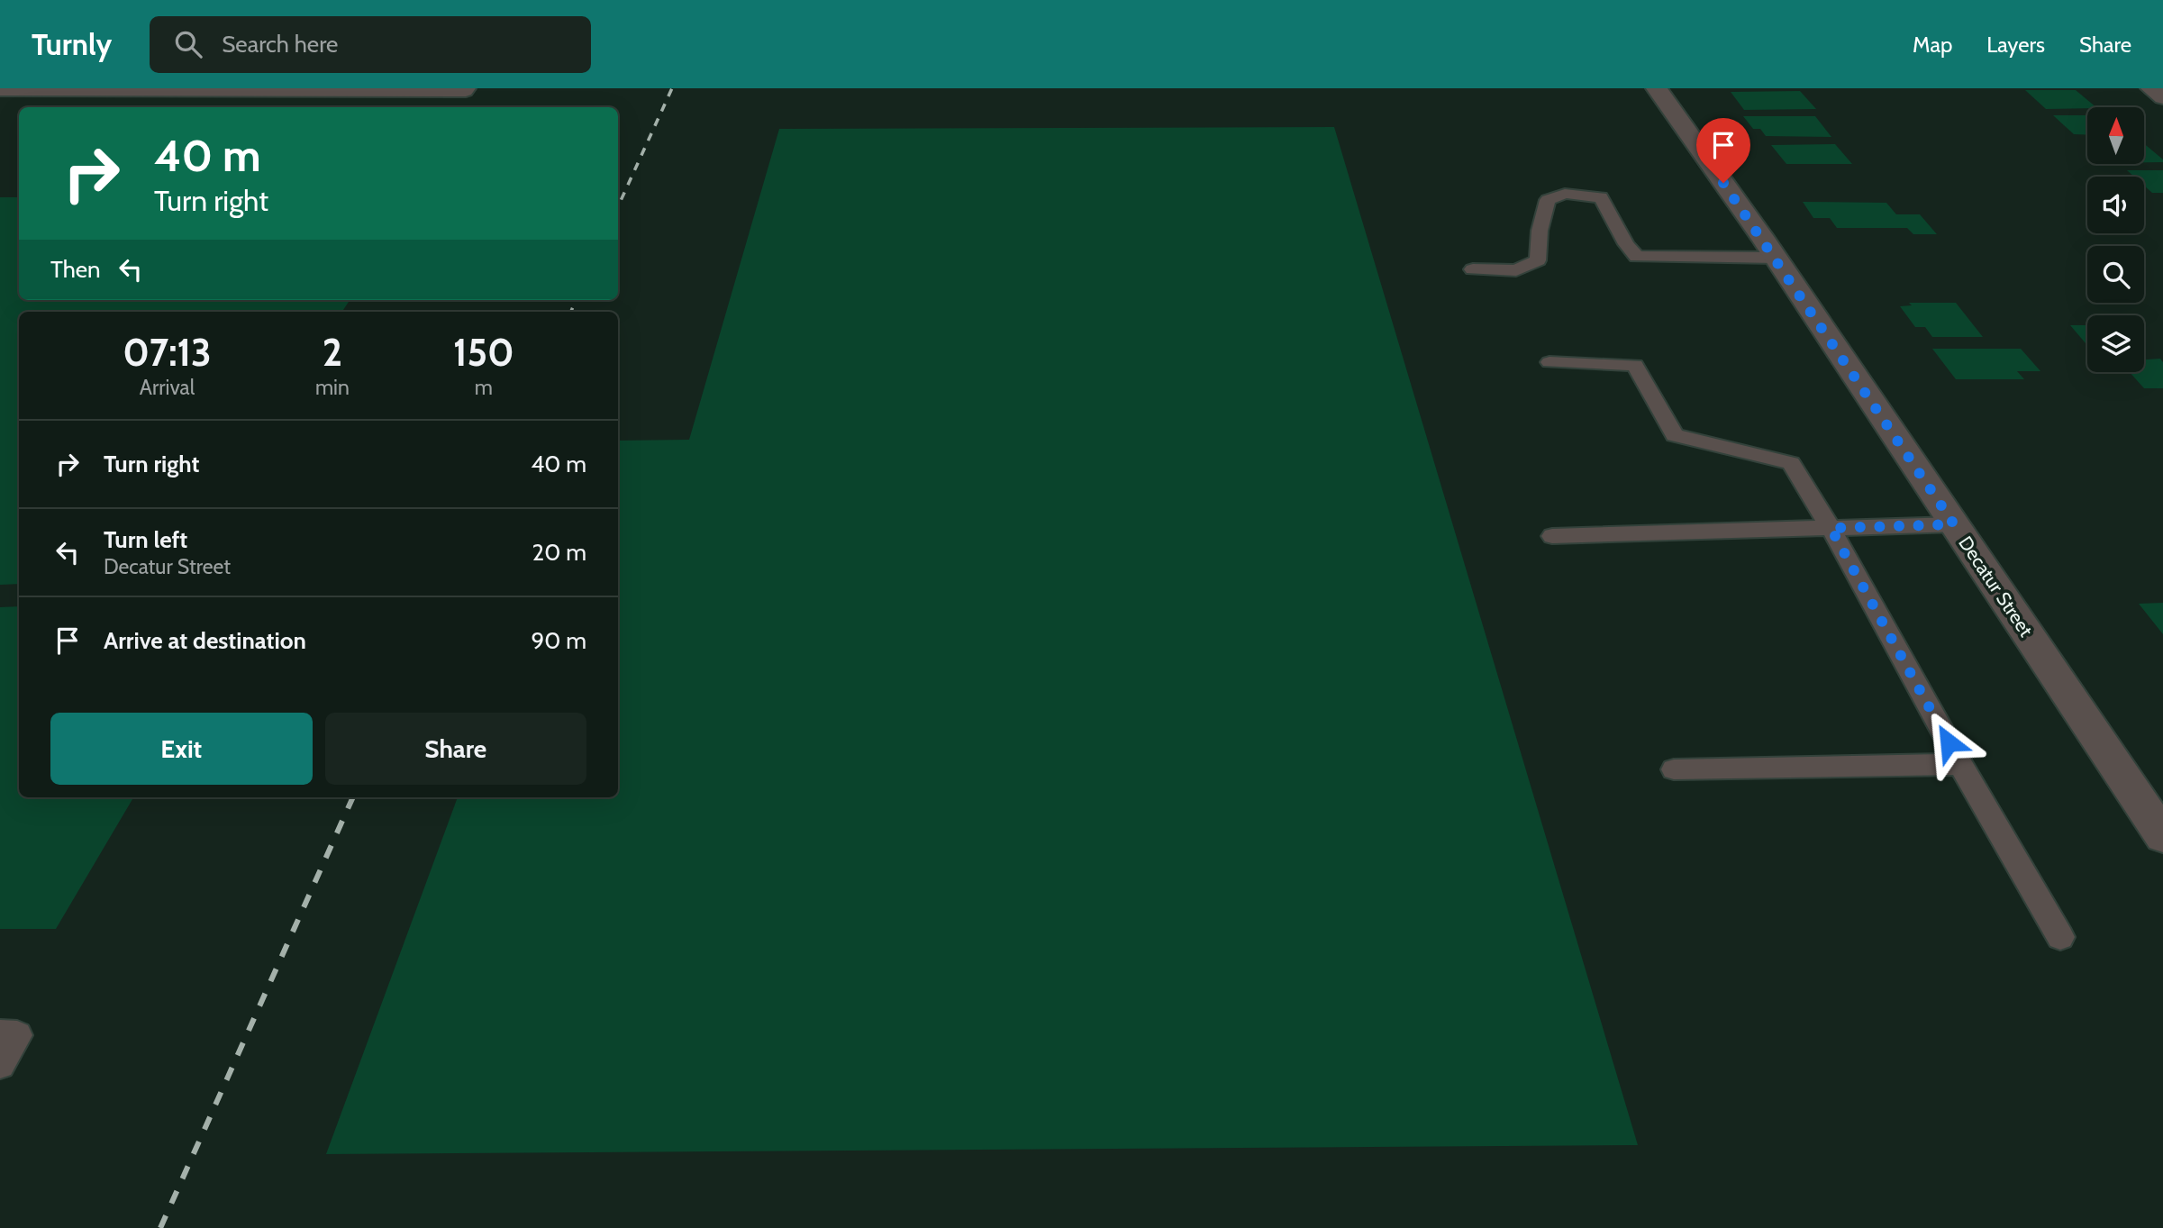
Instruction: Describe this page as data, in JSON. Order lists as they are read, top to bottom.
{
  "streets": {
    "street": ["Decatur Street"]
  },
  "north": "top",
  "page": {
    "header": "Turnly",
    "search": "Search here",
    "nav": ["Map", "Layers", "Share"],
    "turn": ["40 m", "Turn right"],
    "then": "Then",
    "eta": [
      "07:13",
      "Arrival",
      "2",
      "min",
      "150",
      "m"
    ],
    "list": [
      {
        "name": "Turn right",
        "value": "40 m"
      },
      {
        "name": "Turn left",
        "note": "Decatur Street",
        "value": "20 m"
      },
      {
        "name": "Arrive at destination",
        "value": "90 m"
      }
    ],
    "buttons": ["Exit", "Share"]
  }
}
